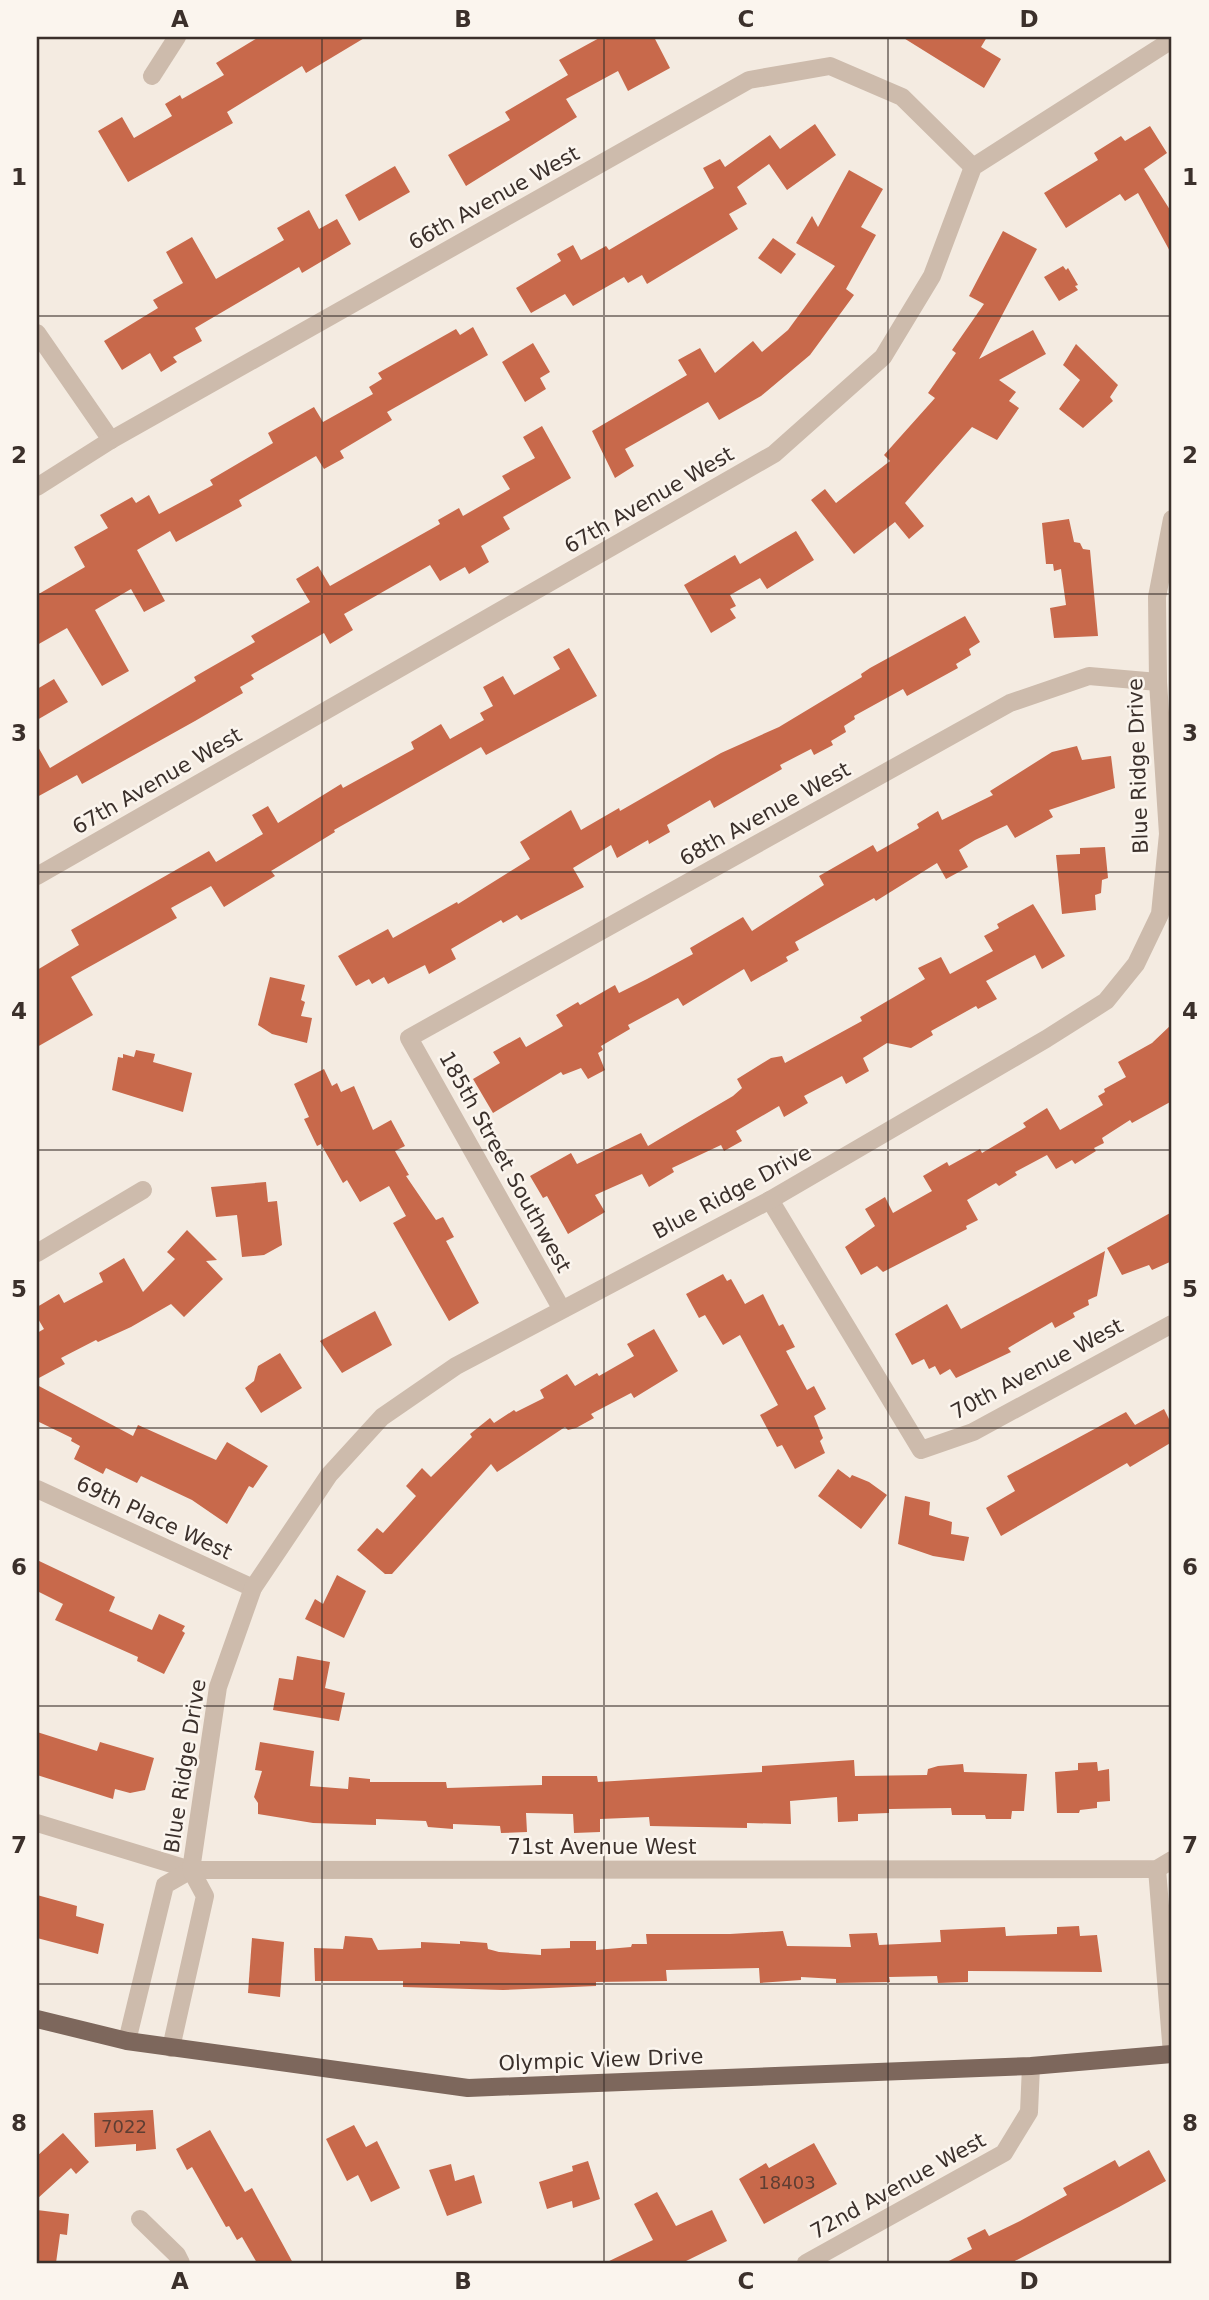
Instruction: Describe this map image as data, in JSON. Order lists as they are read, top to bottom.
{
  "streets": {
    "main road": ["Olympic View Drive"],
    "street": [
      "66th Avenue West",
      "67th Avenue West",
      "Blue Ridge Drive",
      "68th Avenue West",
      "185th Street Southwest",
      "70th Avenue West",
      "69th Place West",
      "71st Avenue West",
      "72nd Avenue West"
    ]
  },
  "crossings": [
    ["66th Avenue West", "67th Avenue West"],
    ["Blue Ridge Drive", "68th Avenue West"],
    ["Blue Ridge Drive", "185th Street Southwest"],
    ["Blue Ridge Drive", "70th Avenue West"],
    ["Blue Ridge Drive", "69th Place West"],
    ["Blue Ridge Drive", "71st Avenue West"],
    ["Blue Ridge Drive", "Olympic View Drive"],
    ["68th Avenue West", "185th Street Southwest"],
    ["Olympic View Drive", "72nd Avenue West"]
  ],
  "house_numbers": ["7022", "18403"],
  "grid": {
    "columns": [
      "A",
      "B",
      "C",
      "D"
    ],
    "rows": [
      "1",
      "2",
      "3",
      "4",
      "5",
      "6",
      "7",
      "8"
    ]
  }
}
